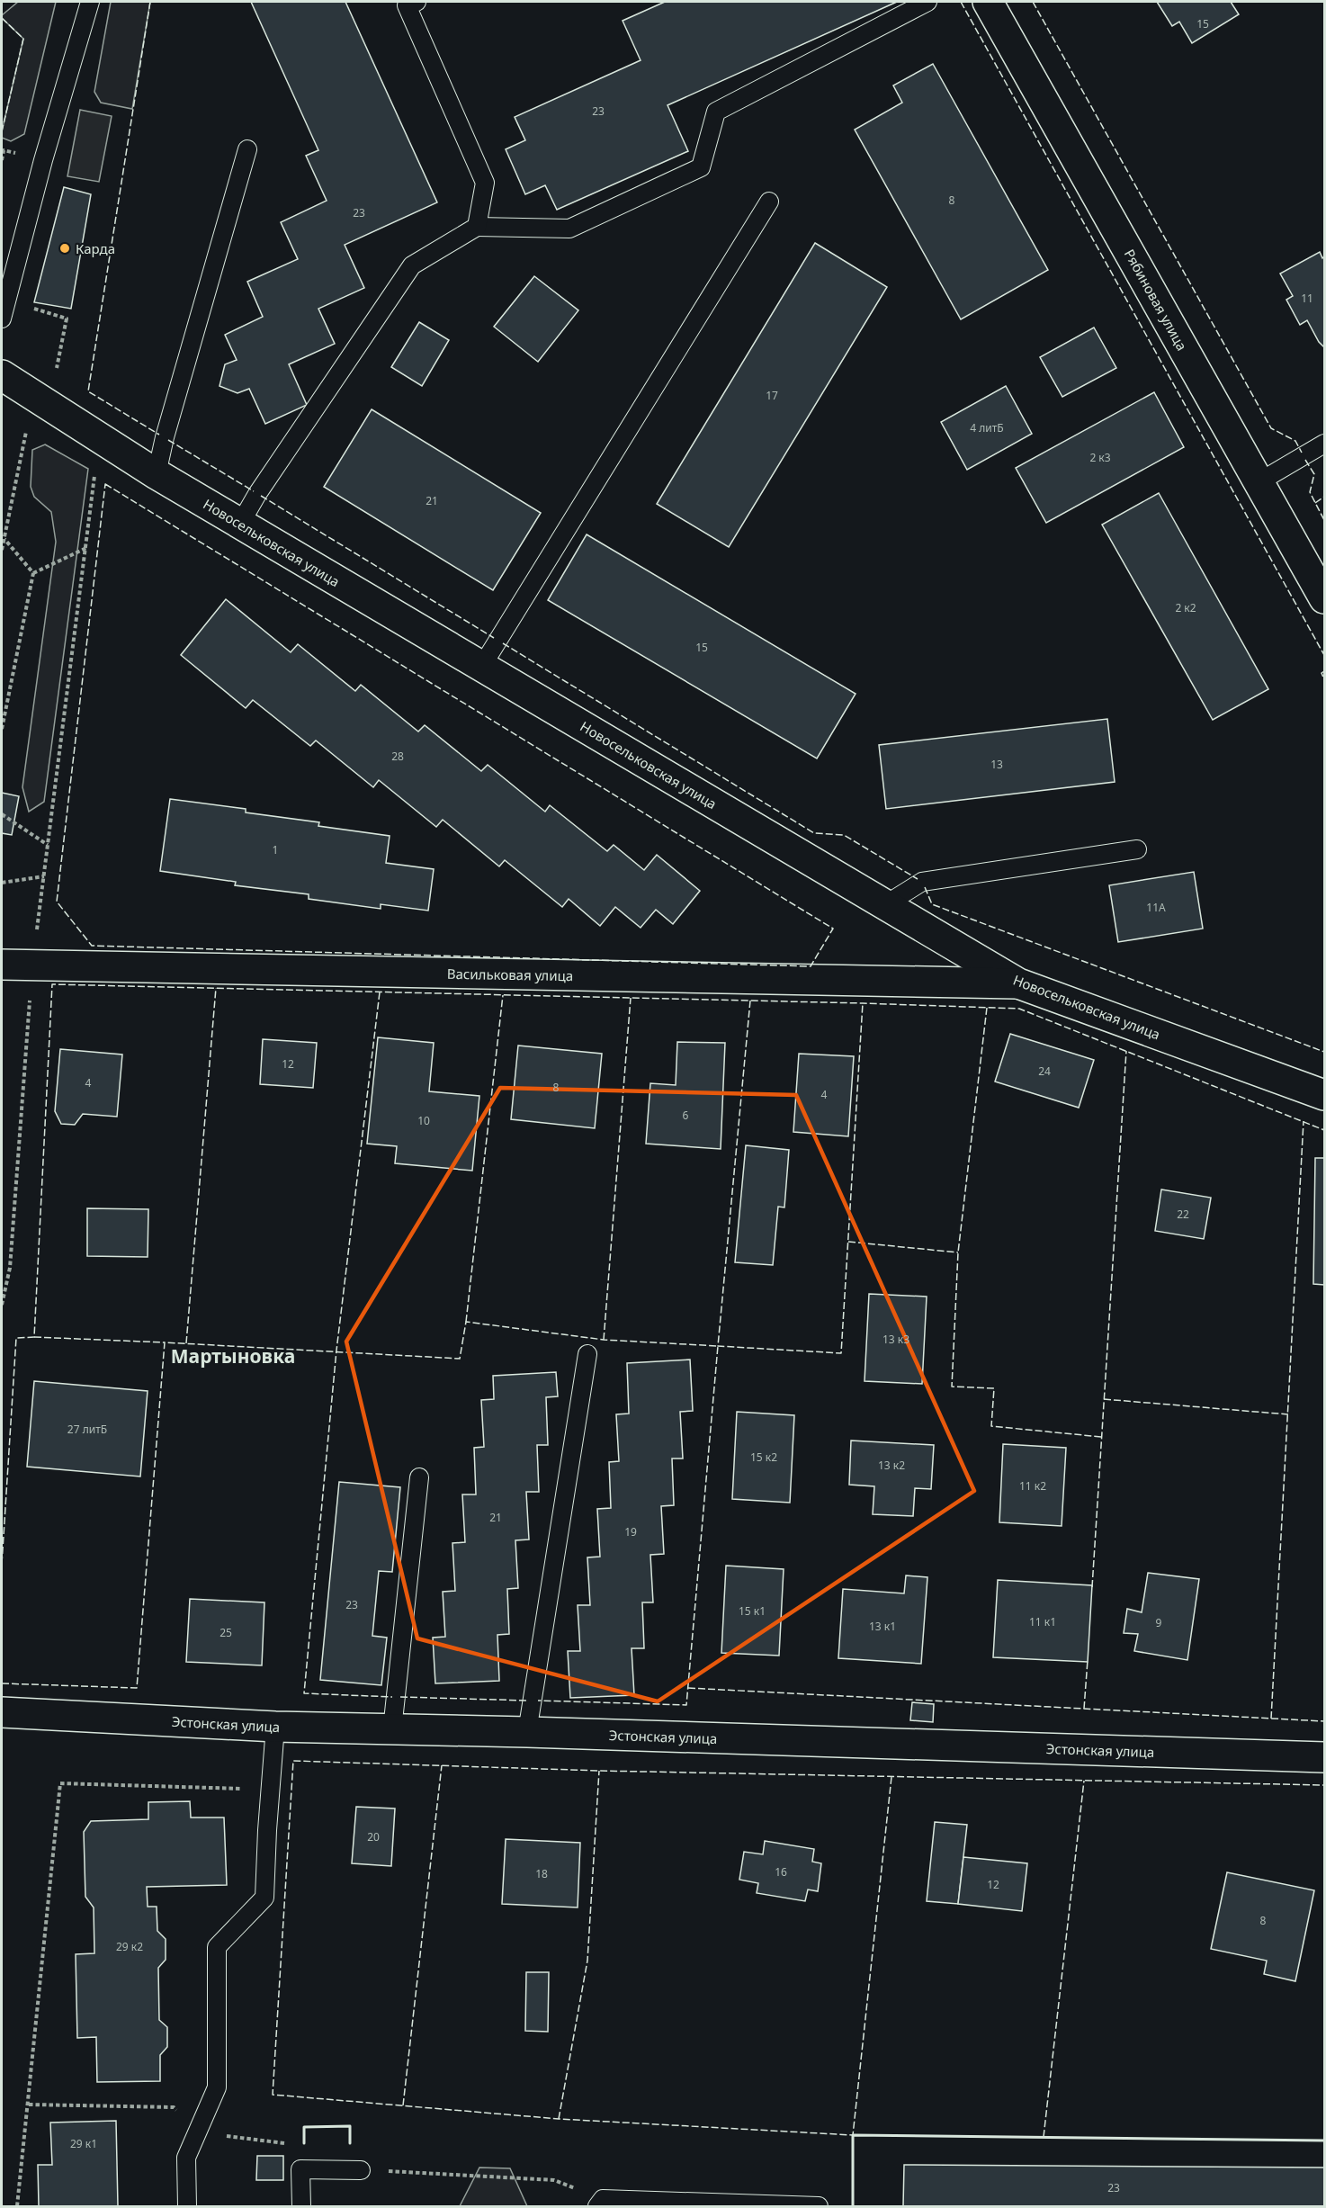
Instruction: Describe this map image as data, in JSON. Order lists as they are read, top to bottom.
{
  "streets": {
    "street": [
      "Рябиновая улица",
      "Новосельковская улица",
      "Васильковая улица",
      "Эстонская улица"
    ]
  },
  "crossings": [
    ["Новосельковская улица", "Васильковая улица"]
  ],
  "districts": ["Мартыновка"],
  "places": ["Карда"],
  "house_numbers": [
    "15",
    "23",
    "8",
    "23",
    "11",
    "17",
    "4 литБ",
    "2 к3",
    "21",
    "2 к2",
    "15",
    "28",
    "13",
    "1",
    "11А",
    "12",
    "24",
    "4",
    "8",
    "4",
    "6",
    "10",
    "22",
    "13 к3",
    "27 литБ",
    "15 к2",
    "13 к2",
    "11 к2",
    "21",
    "19",
    "23",
    "15 к1",
    "11 к1",
    "9",
    "13 к1",
    "25",
    "20",
    "16",
    "18",
    "12",
    "8",
    "29 к2",
    "29 к1",
    "23"
  ]
}
